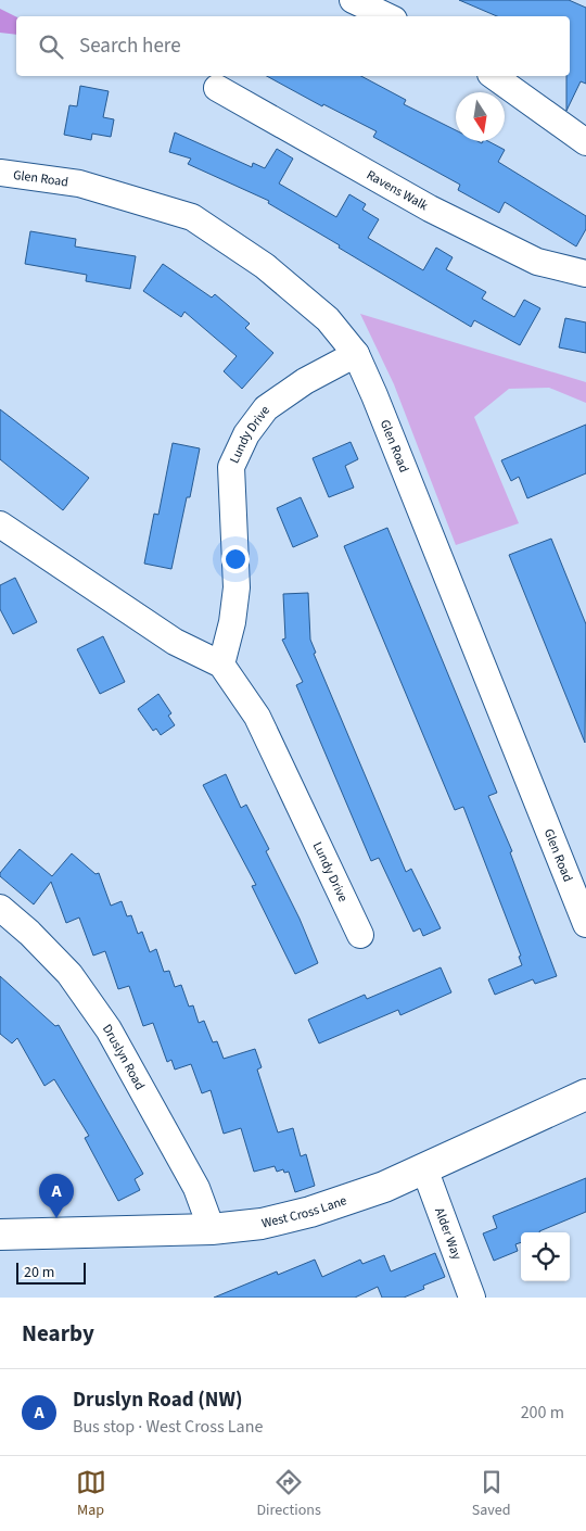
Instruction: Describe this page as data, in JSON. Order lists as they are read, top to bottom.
{
  "streets": {
    "street": [
      "Glen Road",
      "Ravens Walk",
      "Lundy Drive",
      "Druslyn Road",
      "West Cross Lane",
      "Alder Way"
    ]
  },
  "crossings": [
    ["Glen Road", "Lundy Drive"],
    ["Druslyn Road", "West Cross Lane"],
    ["West Cross Lane", "Alder Way"]
  ],
  "scale_bar": "20 m",
  "north": "bottom",
  "page": {
    "search": "Search here",
    "pins": "A",
    "scale": "20 m",
    "heading": "Nearby",
    "list": [
      {
        "mark": "A",
        "name": "Druslyn Road (NW)",
        "note": "Bus stop · West Cross Lane",
        "value": "200 m"
      }
    ],
    "nav": ["Map", "Directions", "Saved"]
  }
}
